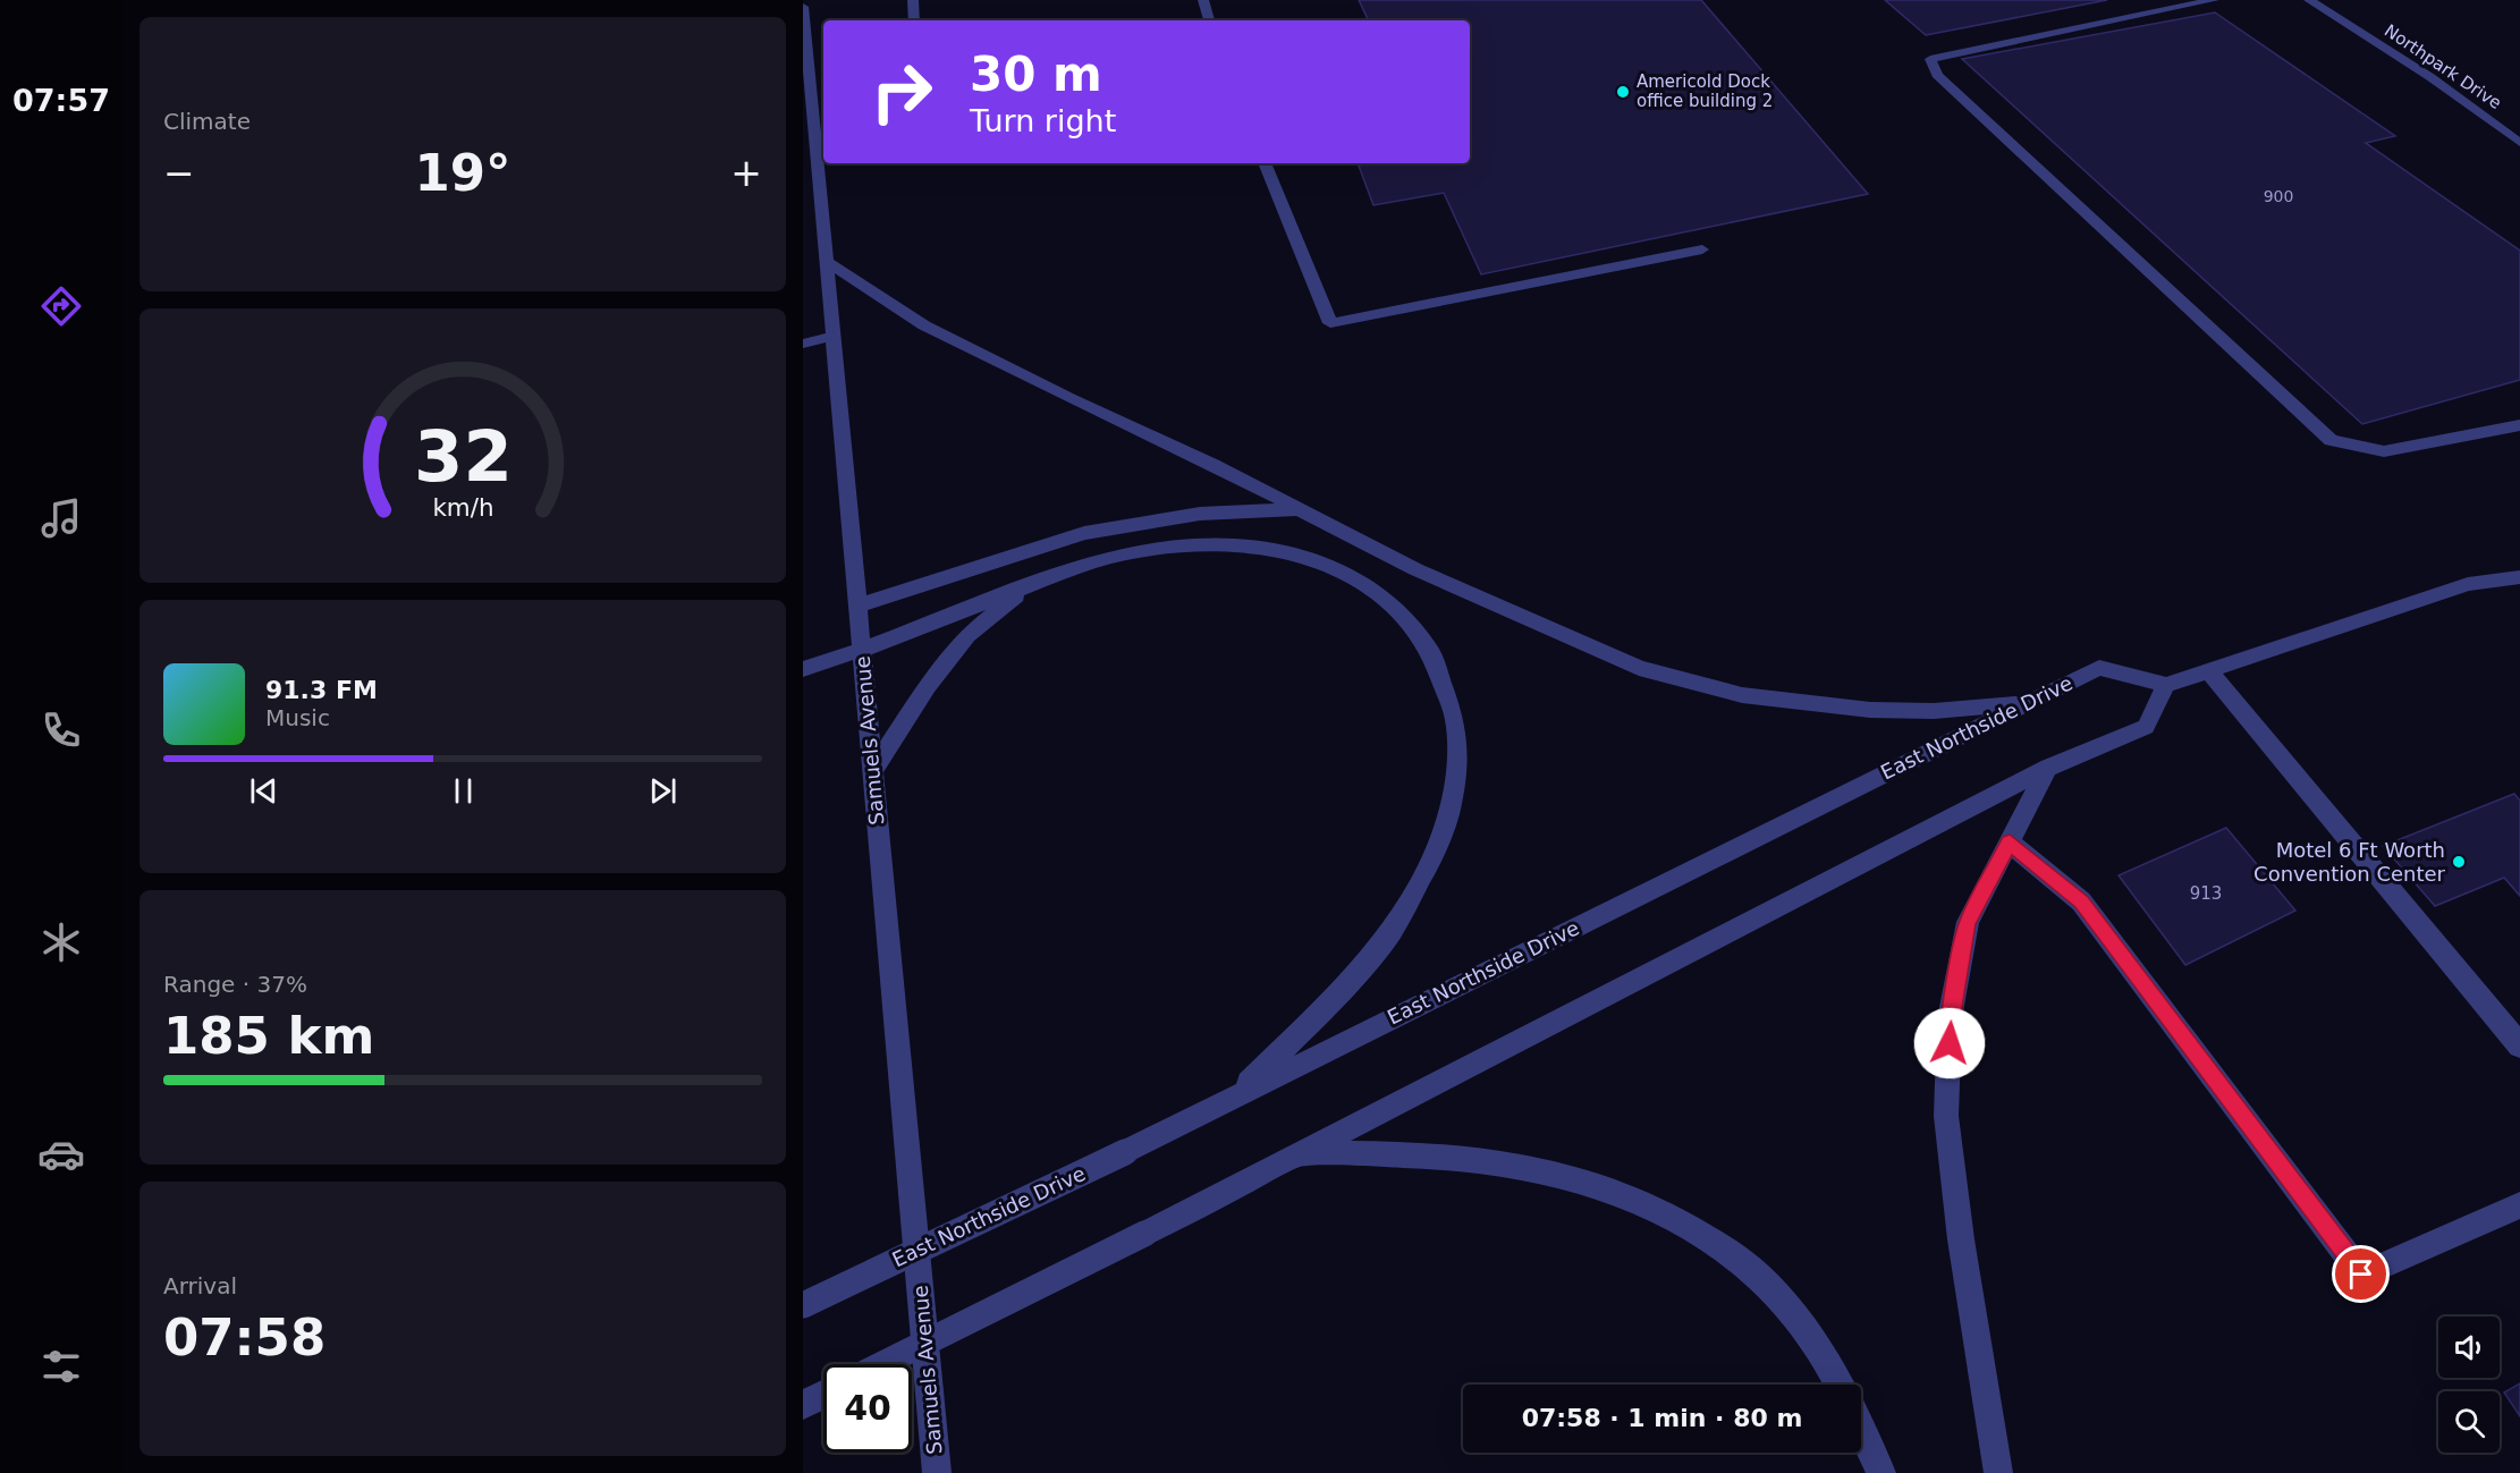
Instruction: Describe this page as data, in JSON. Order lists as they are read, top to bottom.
{
  "streets": {
    "street": ["Northpark Drive", "East Northside Drive", "Samuels Avenue"]
  },
  "places": ["Americold Dock office building 2", "Motel 6 Ft Worth Convention Center"],
  "house_numbers": ["900", "913"],
  "page": {
    "tabs": "07:57",
    "tile": [
      "Climate",
      ["Range · 37%", "185 km"],
      ["Arrival", "07:58"]
    ],
    "turn": ["30 m", "Turn right"],
    "heat": ["−", "19°", "+"],
    "song": ["91.3 FM", "Music"],
    "limit": "40",
    "trip": "07:58 · 1 min · 80 m",
    "gauge": ["32", "km/h"]
  }
}
